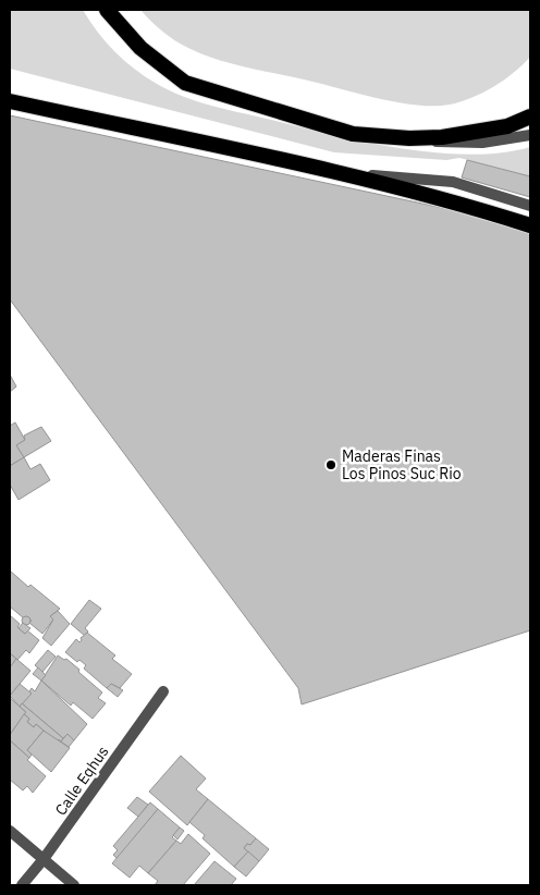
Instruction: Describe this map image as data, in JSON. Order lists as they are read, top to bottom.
{
  "streets": {
    "street": ["Calle Eqhus"]
  },
  "places": ["Maderas Finas Los Pinos Suc Rio"]
}
